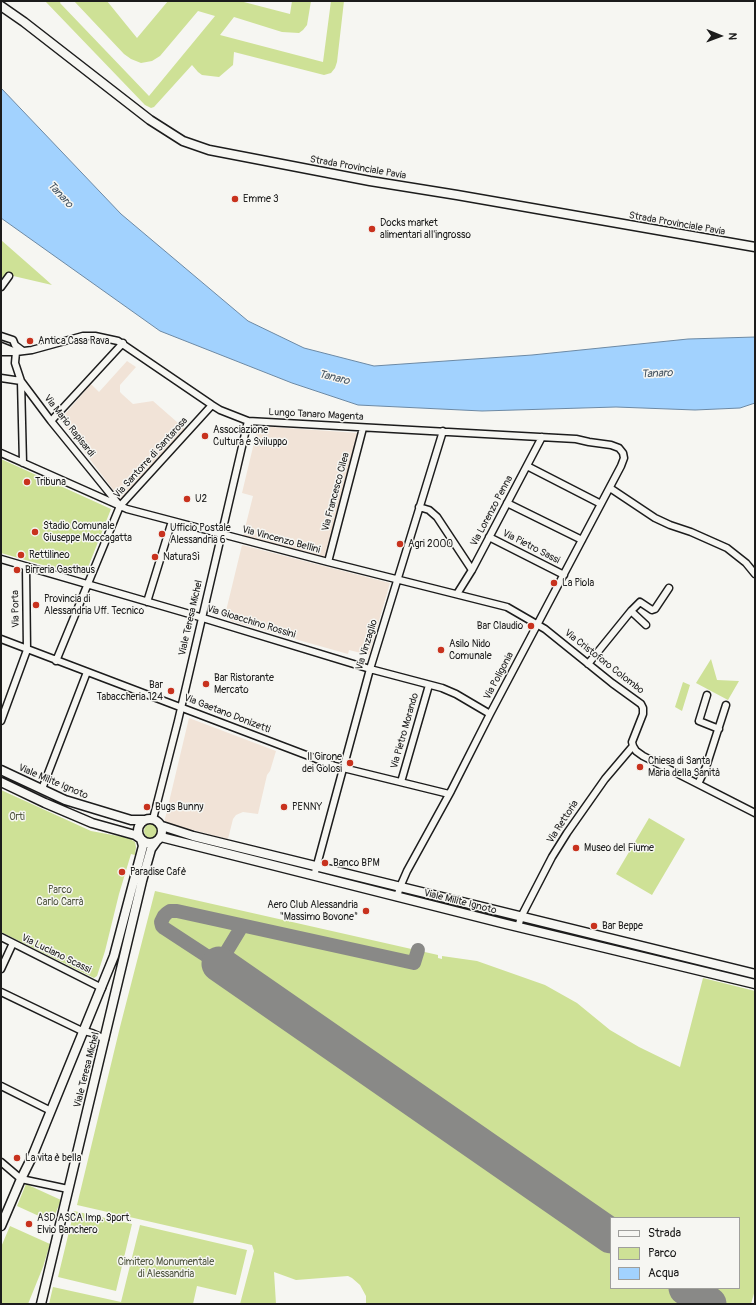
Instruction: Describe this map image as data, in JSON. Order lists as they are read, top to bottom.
{
  "streets": {
    "main road": ["Strada Provinciale Pavia", "Viale Teresa Michel", "Viale Milite Ignoto"],
    "street": [
      "Lungo Tanaro Magenta",
      "Via Mario Rapisardi",
      "Via Santorre di Santarosa",
      "Via Francesco Cilea",
      "Via Lorenzo Penna",
      "Via Vincenzo Bellini",
      "Via Pietro Sassi",
      "Via Porta",
      "Via Gioacchino Rossini",
      "Via Vinzaglio",
      "Via Cristoforo Colombo",
      "Via Poligonia",
      "Via Gaetano Donizetti",
      "Via Pietro Morando",
      "Via Rettoria",
      "Via Luciano Scassi"
    ]
  },
  "crossings": [
    ["Lungo Tanaro Magenta", "Via Mario Rapisardi"],
    ["Lungo Tanaro Magenta", "Via Santorre di Santarosa"],
    ["Lungo Tanaro Magenta", "Via Francesco Cilea"],
    ["Lungo Tanaro Magenta", "Via Lorenzo Penna"],
    ["Lungo Tanaro Magenta", "Viale Teresa Michel"],
    ["Lungo Tanaro Magenta", "Via Vinzaglio"],
    ["Lungo Tanaro Magenta", "Via Poligonia"],
    ["Via Mario Rapisardi", "Via Santorre di Santarosa"],
    ["Via Mario Rapisardi", "Via Vincenzo Bellini"],
    ["Via Santorre di Santarosa", "Via Vincenzo Bellini"],
    ["Via Santorre di Santarosa", "Via Gioacchino Rossini"],
    ["Via Santorre di Santarosa", "Via Gaetano Donizetti"],
    ["Via Francesco Cilea", "Via Vincenzo Bellini"],
    ["Via Lorenzo Penna", "Via Vincenzo Bellini"],
    ["Via Lorenzo Penna", "Via Pietro Sassi"],
    ["Via Vincenzo Bellini", "Viale Teresa Michel"],
    ["Via Vincenzo Bellini", "Via Vinzaglio"],
    ["Via Vincenzo Bellini", "Via Cristoforo Colombo"],
    ["Via Vincenzo Bellini", "Via Poligonia"],
    ["Via Pietro Sassi", "Via Poligonia"],
    ["Via Porta", "Via Gioacchino Rossini"],
    ["Via Porta", "Via Gaetano Donizetti"],
    ["Viale Teresa Michel", "Via Gioacchino Rossini"],
    ["Viale Teresa Michel", "Via Gaetano Donizetti"],
    ["Viale Teresa Michel", "Viale Milite Ignoto"],
    ["Viale Teresa Michel", "Via Luciano Scassi"],
    ["Via Gioacchino Rossini", "Via Vinzaglio"],
    ["Via Gioacchino Rossini", "Via Poligonia"],
    ["Via Gioacchino Rossini", "Via Pietro Morando"],
    ["Via Vinzaglio", "Via Gaetano Donizetti"],
    ["Via Vinzaglio", "Viale Milite Ignoto"],
    ["Via Cristoforo Colombo", "Via Poligonia"],
    ["Via Cristoforo Colombo", "Via Rettoria"],
    ["Via Poligonia", "Via Gaetano Donizetti"],
    ["Via Poligonia", "Viale Milite Ignoto"],
    ["Via Gaetano Donizetti", "Via Pietro Morando"],
    ["Viale Milite Ignoto", "Via Rettoria"]
  ],
  "water": ["Tanaro"],
  "parks": ["Orti", "Parco Carlo Carrà", "Cimitero Monumentale di Alessandria"],
  "places": [
    "Emme 3",
    "Docks market alimentari all'ingrosso",
    "Antica Casa Rava",
    "Associazione Cultura e Sviluppo",
    "Tribuna",
    "U2",
    "Stadio Comunale Giuseppe Moccagatta",
    "Ufficio Postale Alessandria 6",
    "Agri 2000",
    "Rettilineo",
    "NaturaSì",
    "Birreria Gasthaus",
    "La Piola",
    "Provincia di Alessandria Uff. Tecnico",
    "Bar Claudio",
    "Asilo Nido Comunale",
    "Bar Ristorante Mercato",
    "Bar Tabaccheria 124",
    "Il Girone dei Golosi",
    "Chiesa di Santa Maria della Sanità",
    "Bugs Bunny",
    "PENNY",
    "Museo del Fiume",
    "Banco BPM",
    "Paradise Cafè",
    "Aero Club Alessandria \"Massimo Bovone\"",
    "Bar Beppe",
    "La vita è bella",
    "ASD ASCA Imp. Sport. Elvio Banchero"
  ],
  "legend": ["Strada", "Parco", "Acqua"],
  "north": "right"
}
